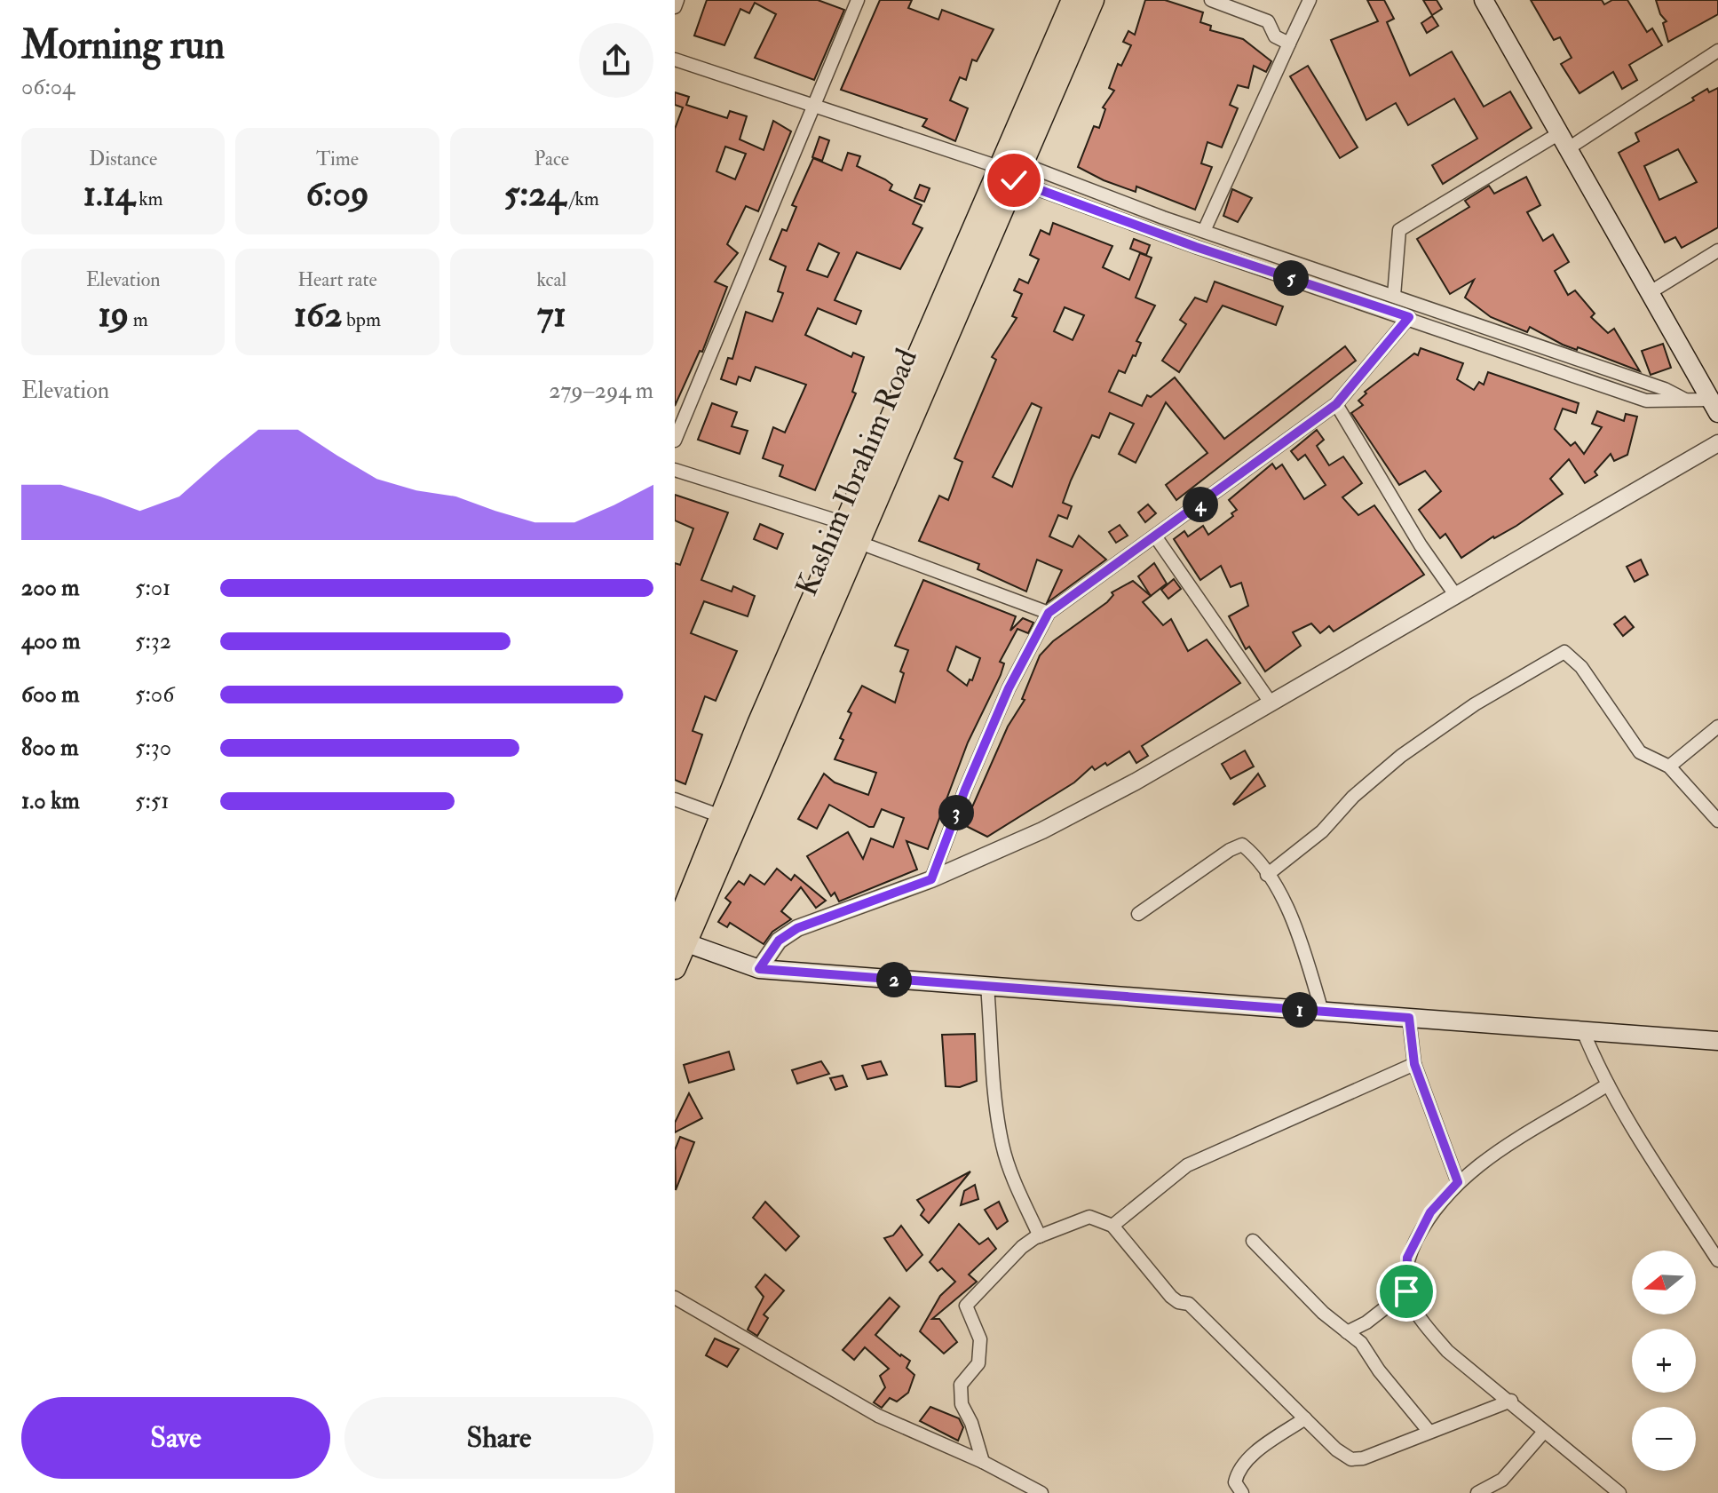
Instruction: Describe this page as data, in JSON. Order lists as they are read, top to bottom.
{
  "streets": {
    "highway": ["Kashim Ibrahim Road"]
  },
  "north": "left",
  "page": {
    "heading": ["Morning run", "06:04"],
    "stats": [
      ["Distance", "1.14 km"],
      ["Time", "6:09"],
      ["Pace", "5:24 /km"],
      ["Elevation", "19 m"],
      ["Heart rate", "162 bpm"],
      ["kcal", "71"]
    ],
    "pins": [
      "5",
      "4",
      "3",
      "2",
      "1"
    ],
    "chart": ["Elevation", "279–294 m"],
    "list": [
      {
        "name": "200 m",
        "note": "5:01"
      },
      {
        "name": "400 m",
        "note": "5:32"
      },
      {
        "name": "600 m",
        "note": "5:06"
      },
      {
        "name": "800 m",
        "note": "5:30"
      },
      {
        "name": "1.0 km",
        "note": "5:51"
      }
    ],
    "map_buttons": ["+", "−"],
    "buttons": ["Save", "Share"]
  }
}
